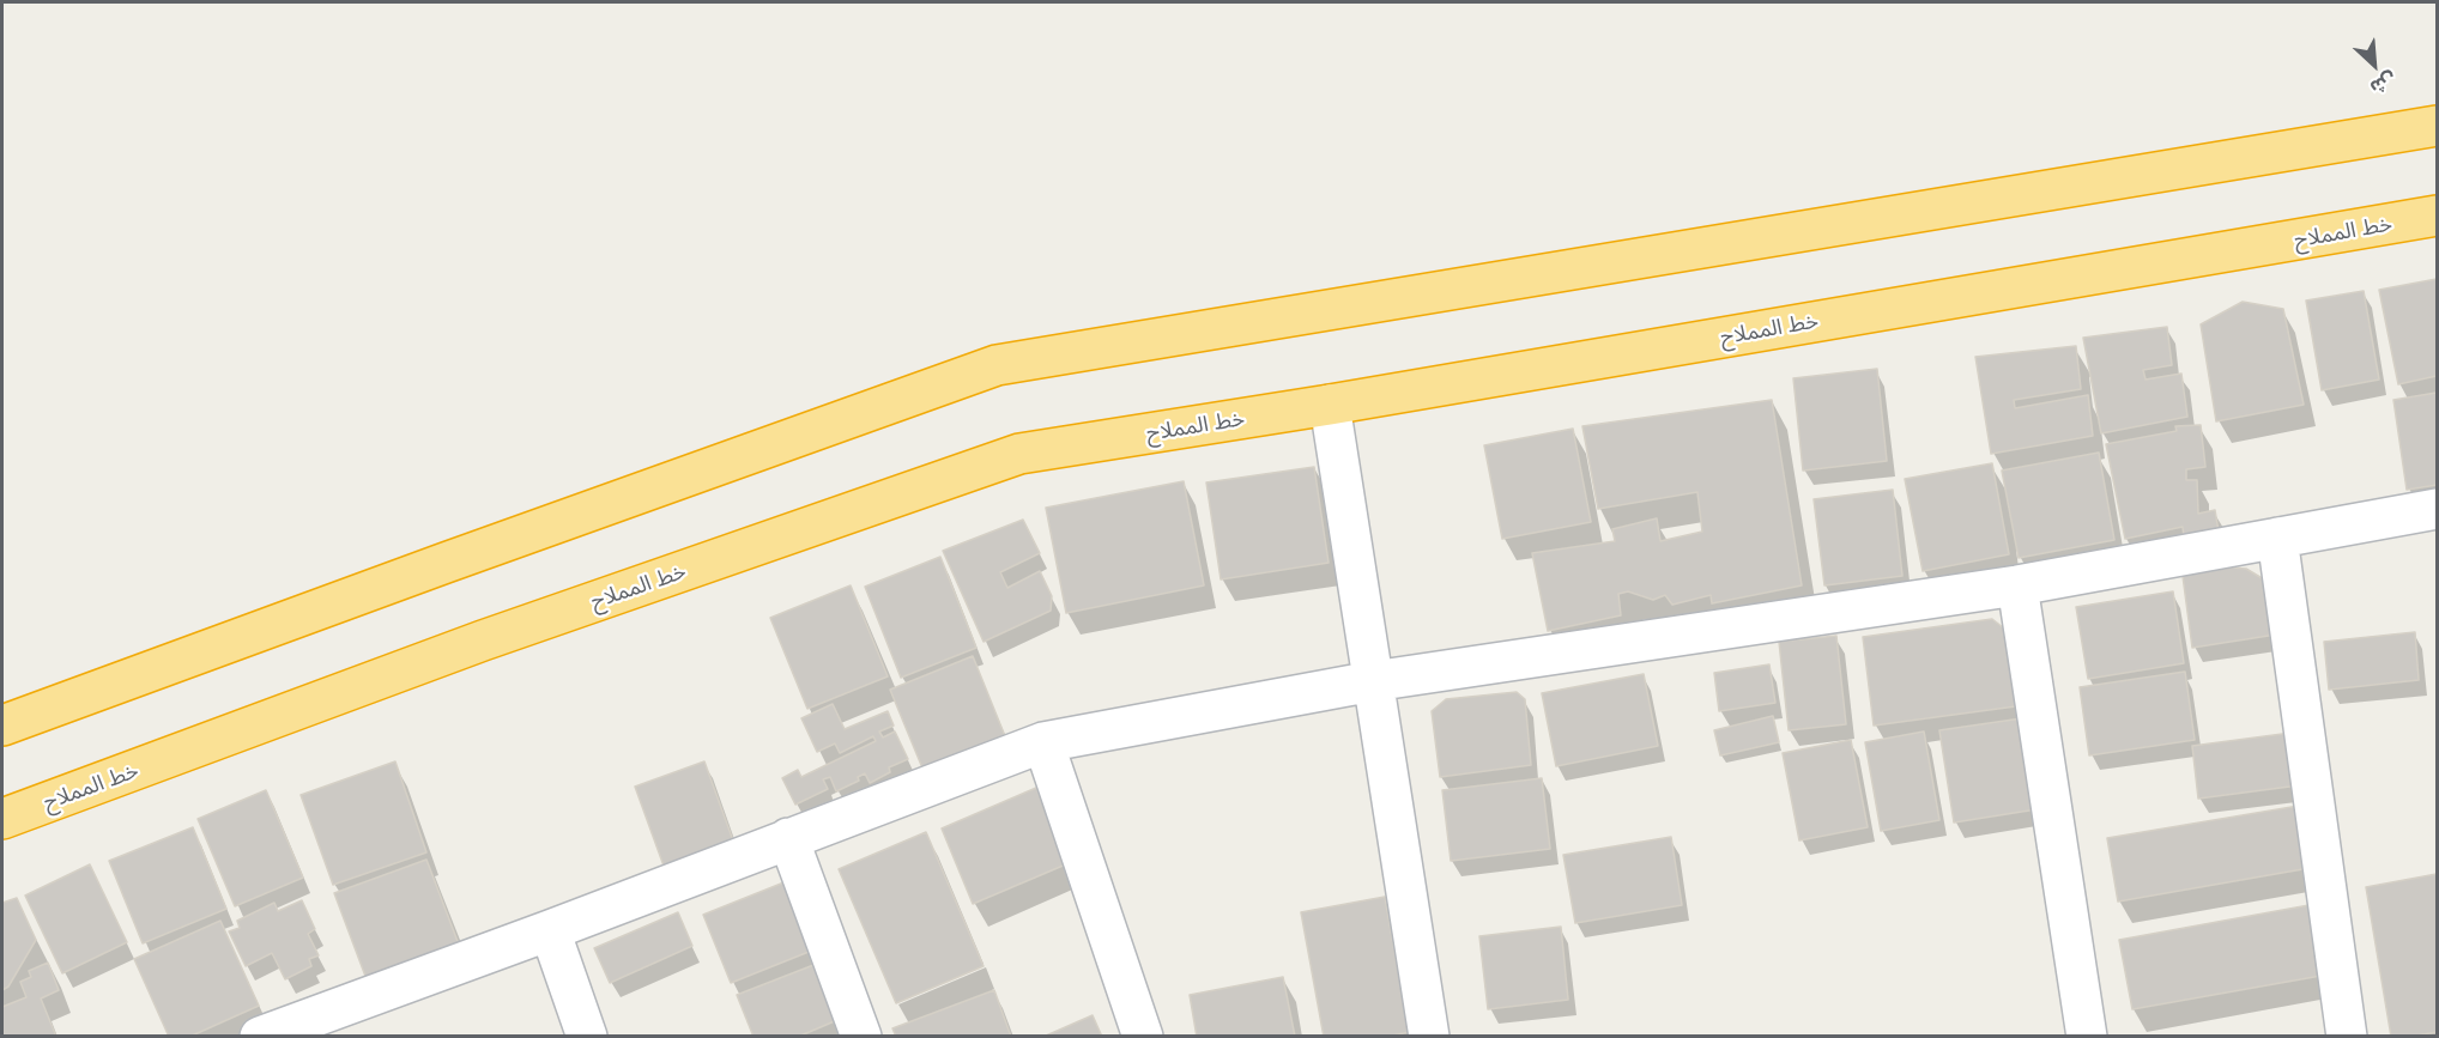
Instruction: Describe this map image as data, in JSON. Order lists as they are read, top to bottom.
{
  "streets": {
    "highway": ["خط المملاح"]
  },
  "north": "bottom right"
}
